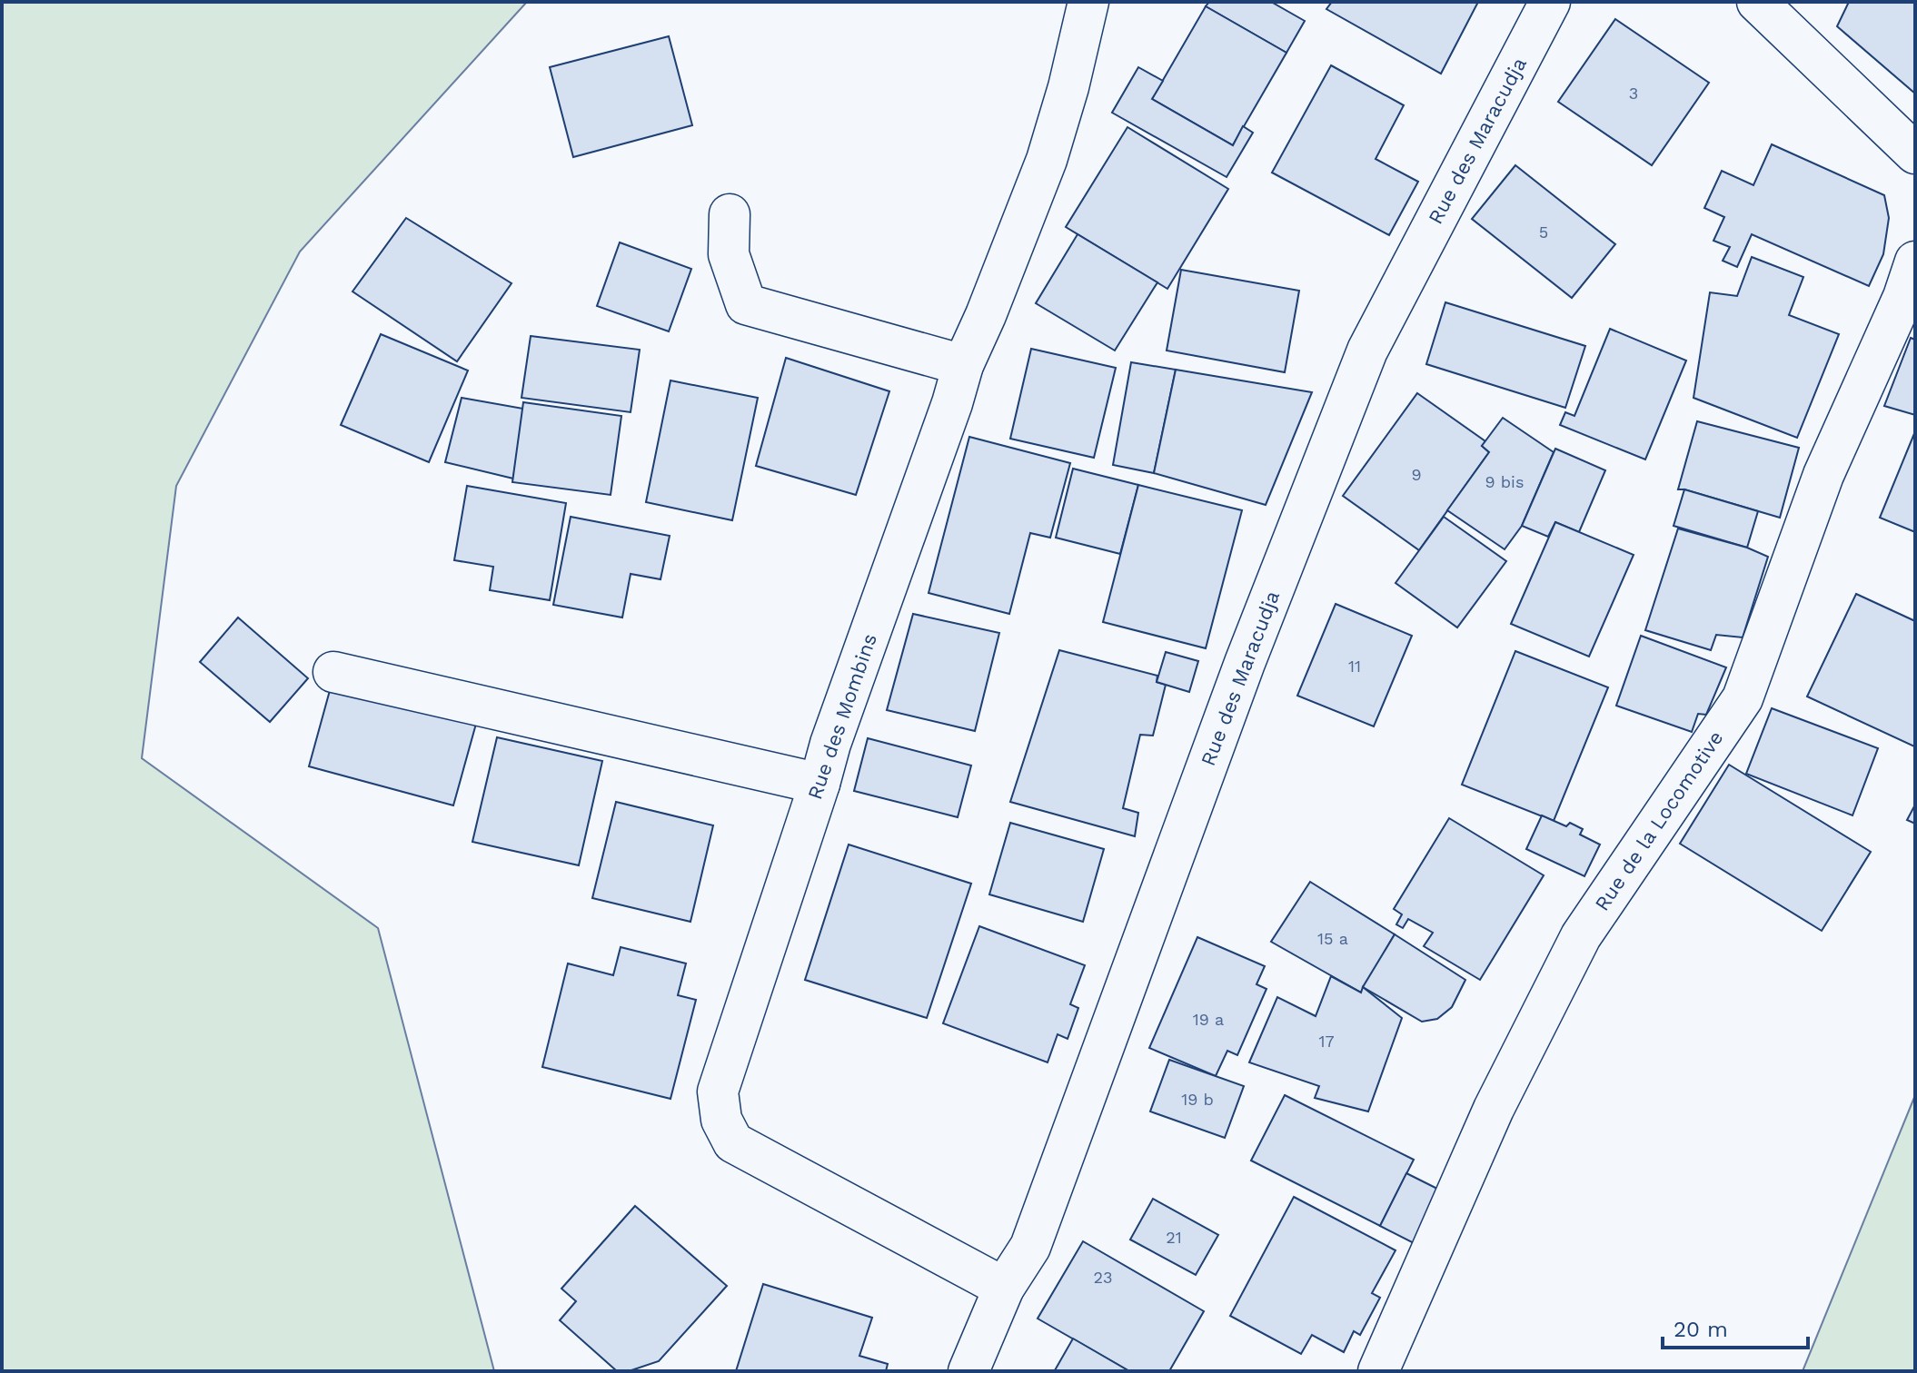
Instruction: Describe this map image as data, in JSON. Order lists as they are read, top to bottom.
{
  "streets": {
    "street": ["Rue des Maracudja", "Rue des Mombins", "Rue de la Locomotive"]
  },
  "crossings": [
    ["Rue des Maracudja", "Rue des Mombins"]
  ],
  "house_numbers": [
    "3",
    "5",
    "9",
    "9 bis",
    "11",
    "15 a",
    "19 a",
    "17",
    "19 b",
    "21",
    "23"
  ],
  "scale_bar": "20 m"
}
